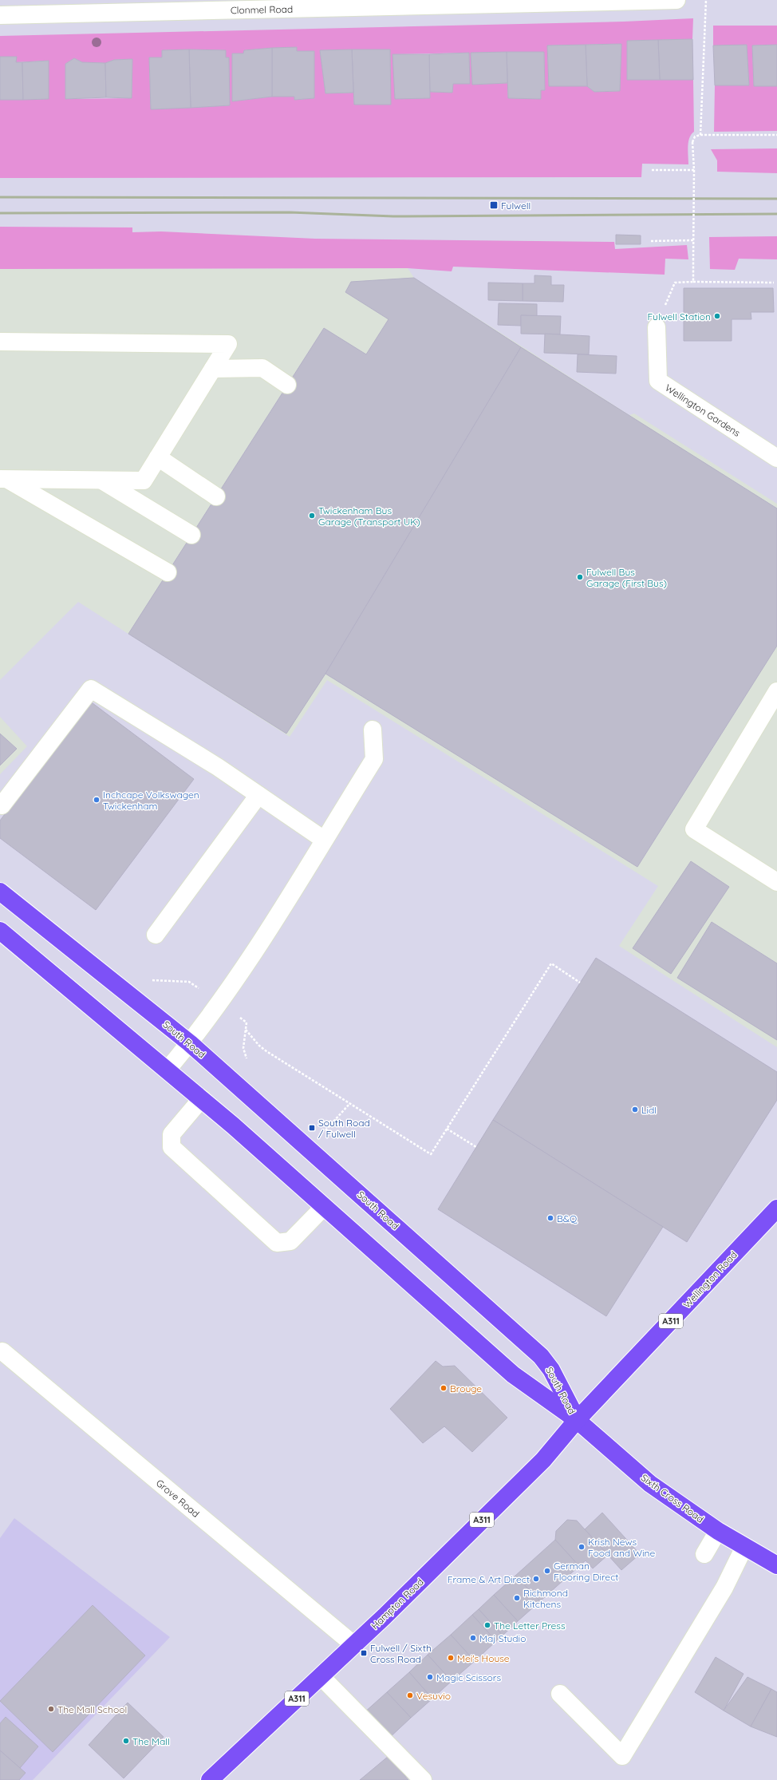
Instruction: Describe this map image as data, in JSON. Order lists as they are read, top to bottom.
{
  "streets": {
    "main road": [
      "South Road",
      "Wellington Road",
      "A311",
      "Sixth Cross Road",
      "Hampton Road"
    ],
    "street": ["Clonmel Road", "Wellington Gardens", "Grove Road"]
  },
  "crossings": [
    ["South Road", "Wellington Road"],
    ["South Road", "Sixth Cross Road"],
    ["South Road", "Hampton Road"],
    ["Wellington Road", "Sixth Cross Road"],
    ["Wellington Road", "Hampton Road"],
    ["Grove Road", "Hampton Road"],
    ["Sixth Cross Road", "Hampton Road"]
  ],
  "places": {
    "transit": ["Fulwell", "South Road / Fulwell", "Fulwell / Sixth Cross Road"],
    "other": [
      "Fulwell Station",
      "Twickenham Bus Garage (Transport UK)",
      "Fulwell Bus Garage (First Bus)",
      "Inchcape Volkswagen Twickenham",
      "Lidl",
      "B&Q",
      "Brouge",
      "Krish News Food and Wine",
      "German Flooring Direct",
      "Frame & Art Direct",
      "Richmond Kitchens",
      "The Letter Press",
      "Maj Studio",
      "Mei's House",
      "Magic Scissors",
      "Vesuvio",
      "The Mall School",
      "The Mall"
    ]
  }
}
